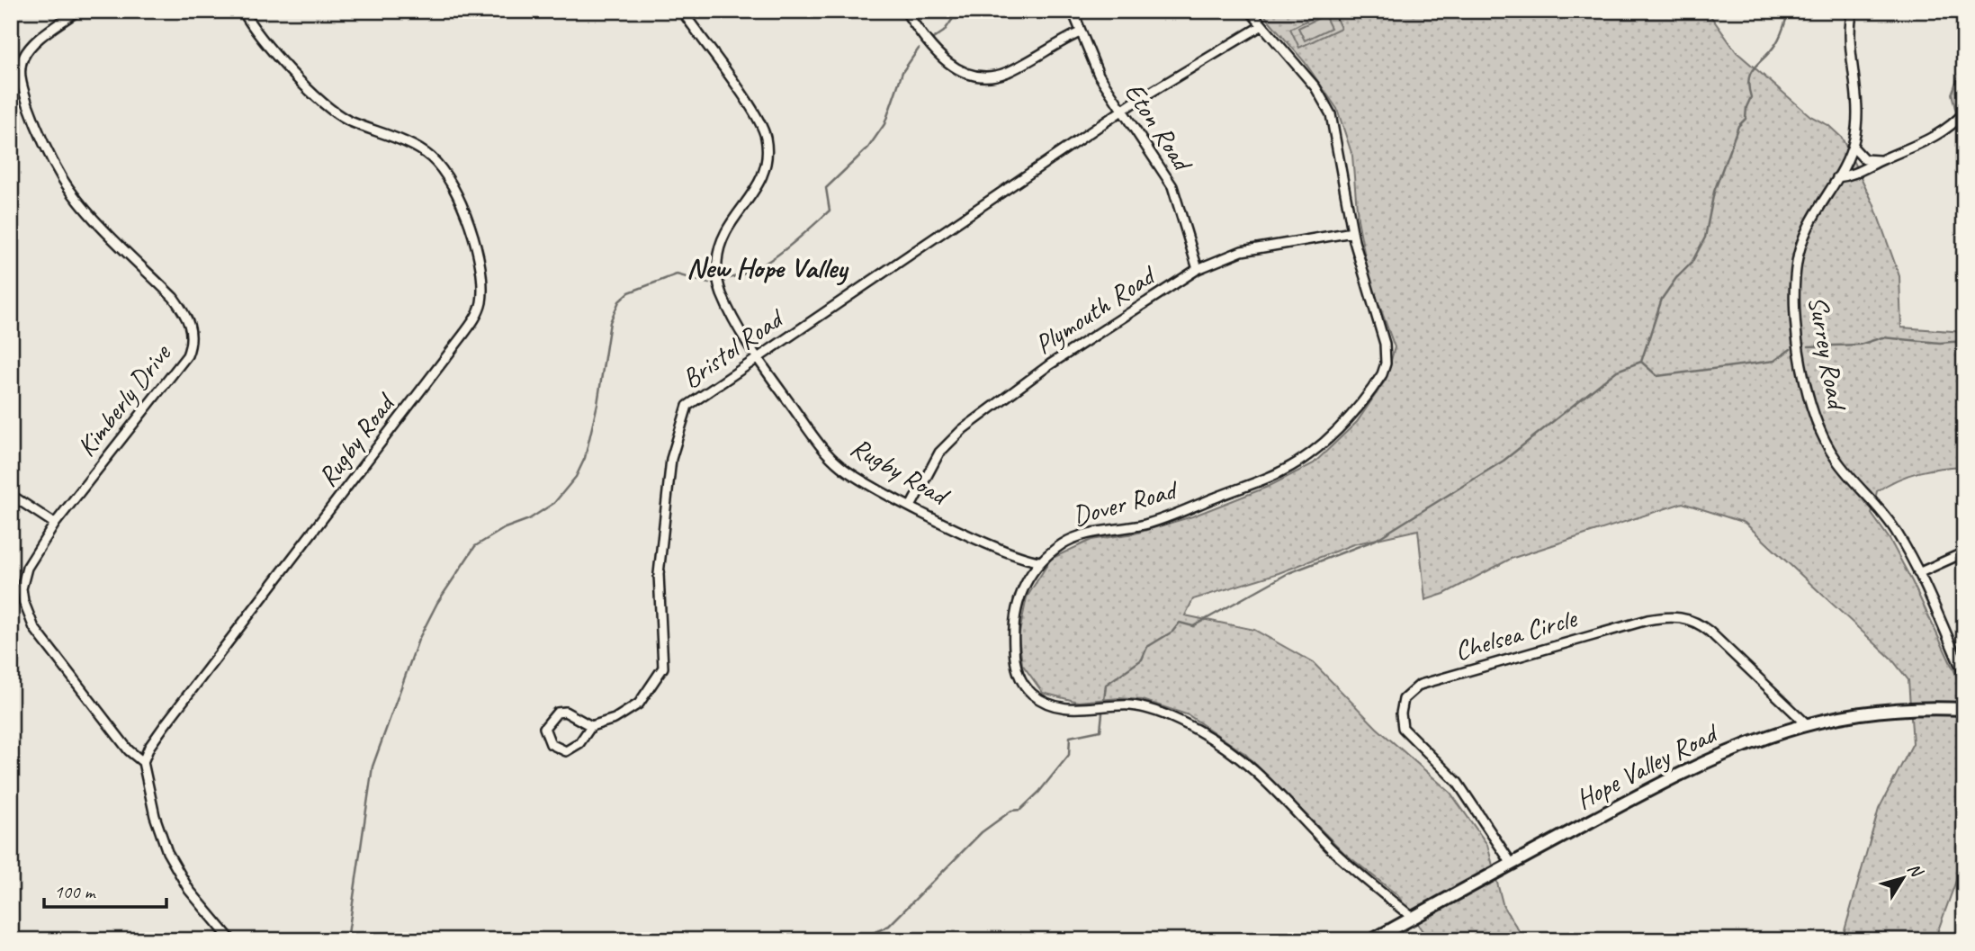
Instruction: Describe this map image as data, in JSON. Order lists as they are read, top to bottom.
{
  "streets": {
    "main road": ["Hope Valley Road"],
    "street": [
      "Eton Road",
      "Plymouth Road",
      "Bristol Road",
      "Surrey Road",
      "Kimberly Drive",
      "Rugby Road",
      "Dover Road",
      "Chelsea Circle"
    ]
  },
  "crossings": [
    ["Eton Road", "Plymouth Road"],
    ["Eton Road", "Bristol Road"],
    ["Plymouth Road", "Rugby Road"],
    ["Plymouth Road", "Dover Road"],
    ["Bristol Road", "Rugby Road"],
    ["Bristol Road", "Dover Road"],
    ["Kimberly Drive", "Rugby Road"],
    ["Rugby Road", "Dover Road"],
    ["Dover Road", "Hope Valley Road"],
    ["Chelsea Circle", "Hope Valley Road"]
  ],
  "districts": ["New Hope Valley"],
  "scale_bar": "100 m",
  "north": "top right"
}
